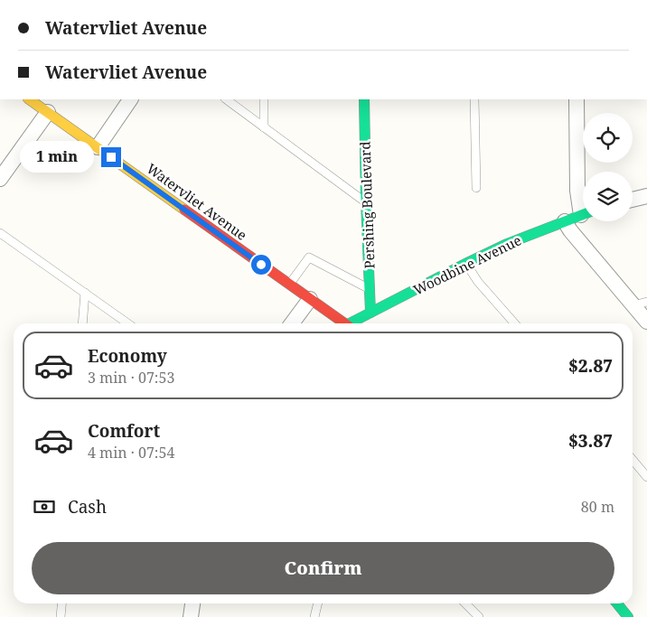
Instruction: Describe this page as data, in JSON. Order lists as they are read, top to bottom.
{
  "streets": {
    "street": ["Watervliet Avenue", "Pershing Boulevard", "Woodbine Avenue"]
  },
  "crossings": [
    ["Pershing Boulevard", "Woodbine Avenue"]
  ],
  "page": {
    "banner": ["Watervliet Avenue", "Watervliet Avenue"],
    "bubble": "1 min",
    "list": [
      {
        "name": "Economy",
        "note": "3 min · 07:53",
        "value": "$2.87"
      },
      {
        "name": "Comfort",
        "note": "4 min · 07:54",
        "value": "$3.87"
      }
    ],
    "pay": ["Cash", "80 m"],
    "buttons": "Confirm"
  }
}
